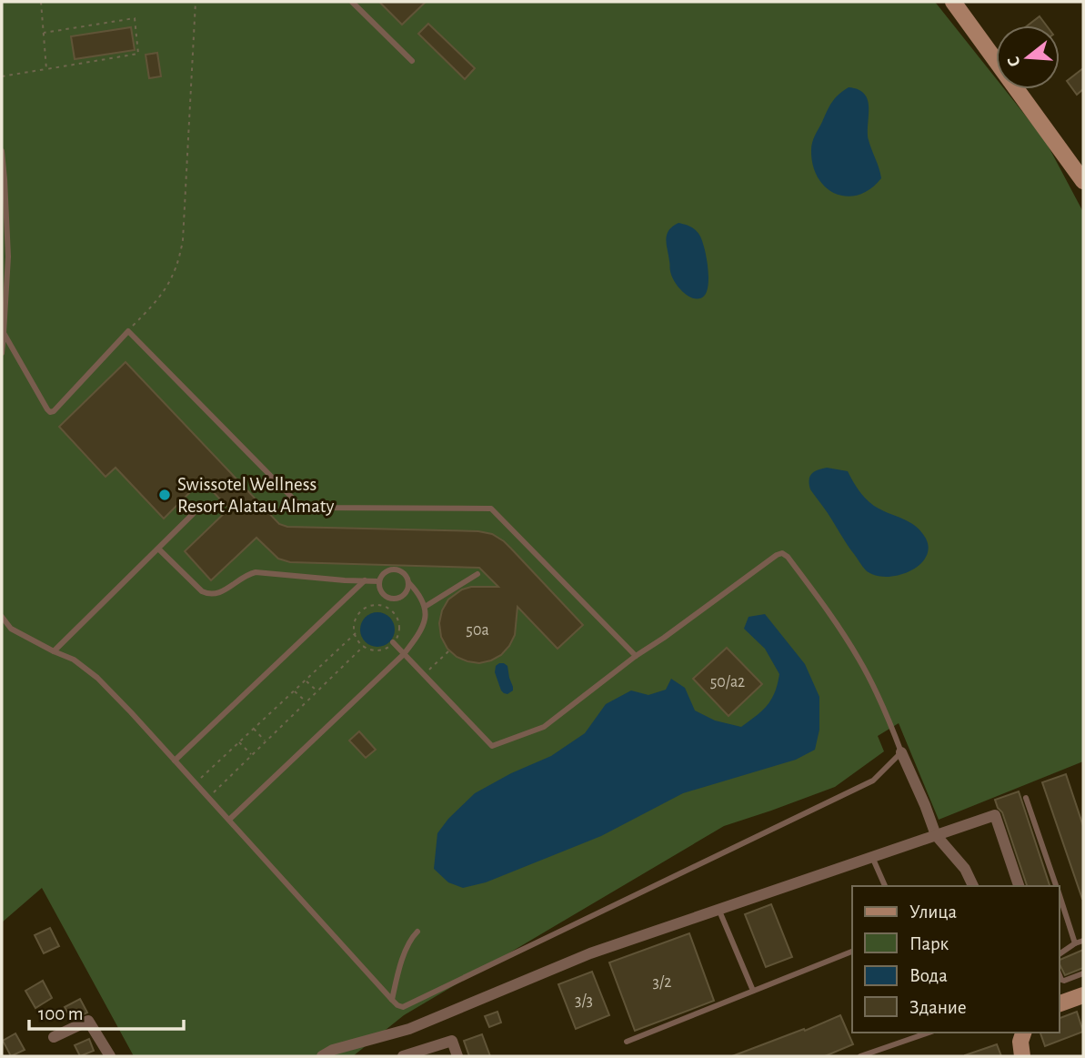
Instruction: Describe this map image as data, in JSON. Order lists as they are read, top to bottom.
{
  "places": ["Swissotel Wellness Resort Alatau Almaty"],
  "house_numbers": [
    "50а",
    "50/а2",
    "3/2",
    "3/3"
  ],
  "legend": [
    "Улица",
    "Парк",
    "Вода",
    "Здание"
  ],
  "scale_bar": "100 m",
  "north": "left"
}
